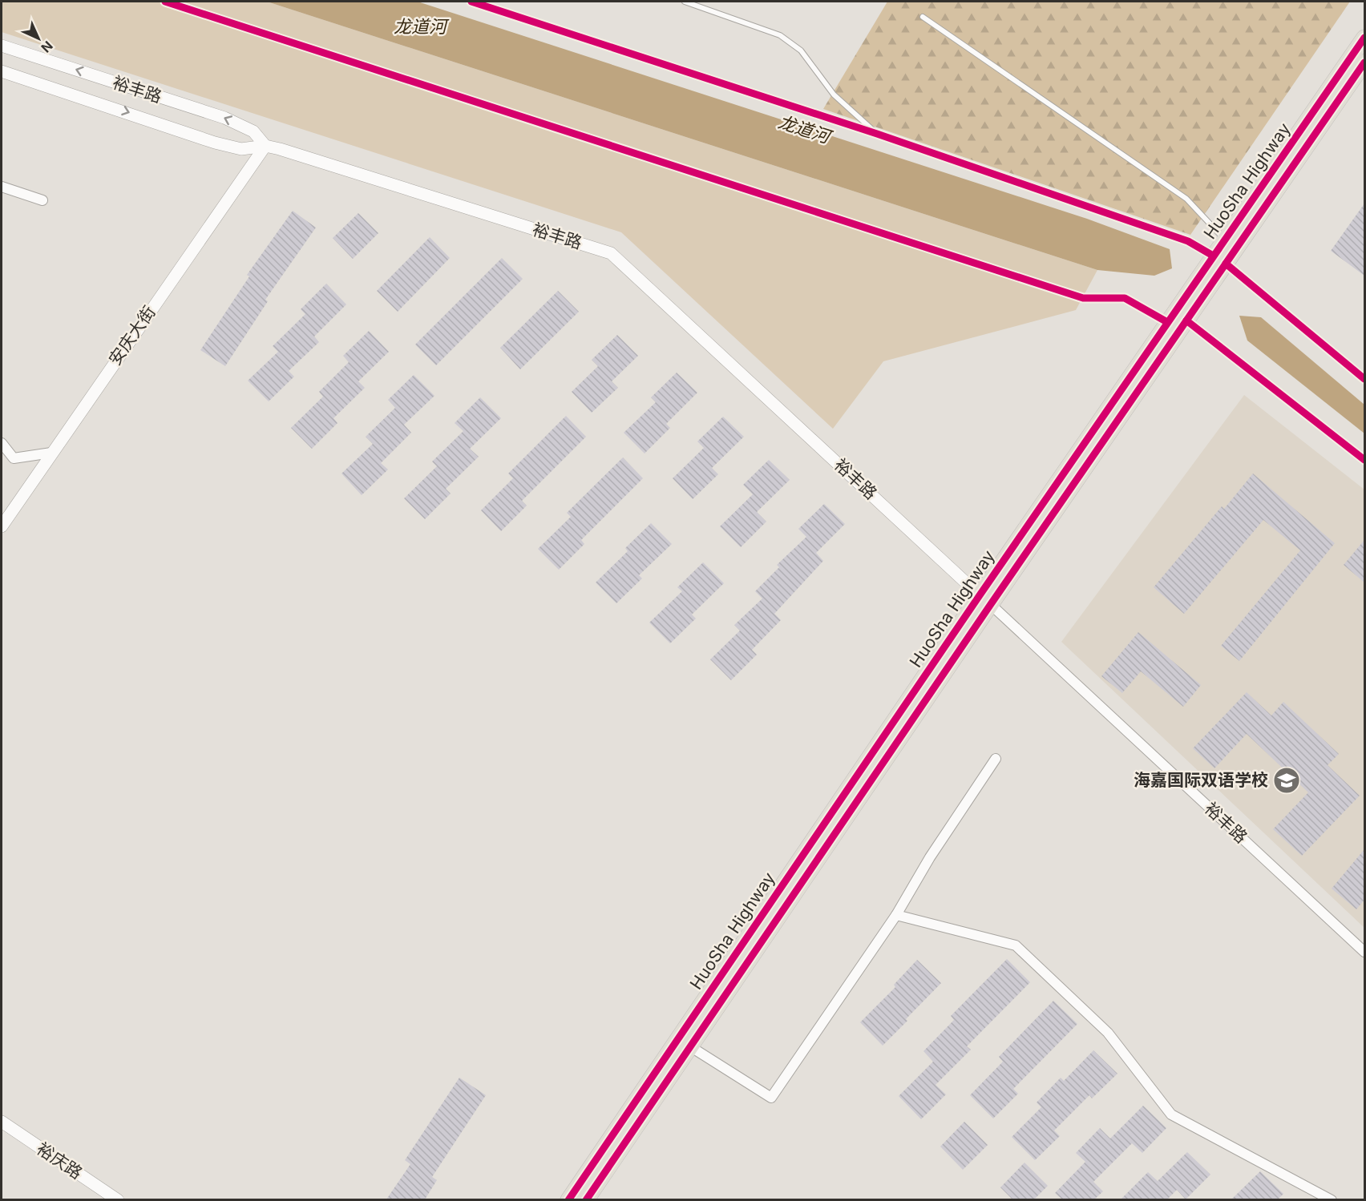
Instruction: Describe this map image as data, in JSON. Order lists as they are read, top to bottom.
{
  "streets": {
    "main road": ["HuoSha Highway"],
    "street": ["裕丰路", "安庆大街", "裕庆路"]
  },
  "crossings": [
    ["裕丰路", "HuoSha Highway"],
    ["裕丰路", "安庆大街"]
  ],
  "water": ["龙道河"],
  "places": {
    "school or university": ["海嘉国际双语学校"]
  },
  "north": "bottom right"
}
